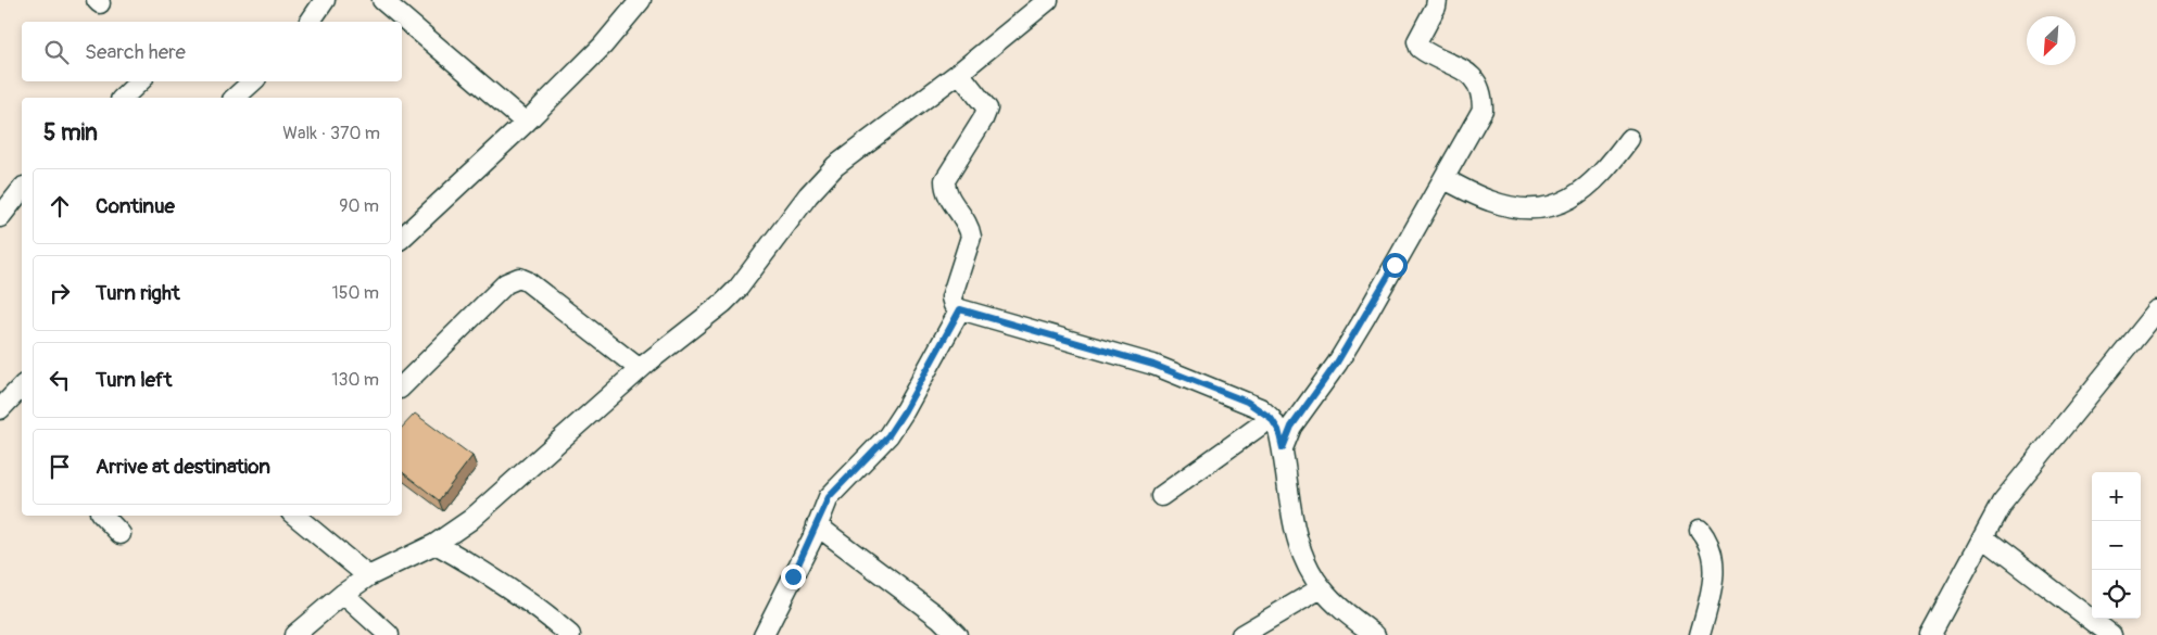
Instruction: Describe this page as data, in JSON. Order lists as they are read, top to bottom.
{
  "north": "bottom left",
  "page": {
    "search": "Search here",
    "heading": ["5 min", "Walk · 370 m"],
    "list": [
      ["Continue", "90 m"],
      ["Turn right", "150 m"],
      ["Turn left", "130 m"],
      "Arrive at destination"
    ],
    "map_buttons": ["+", "−"]
  }
}
